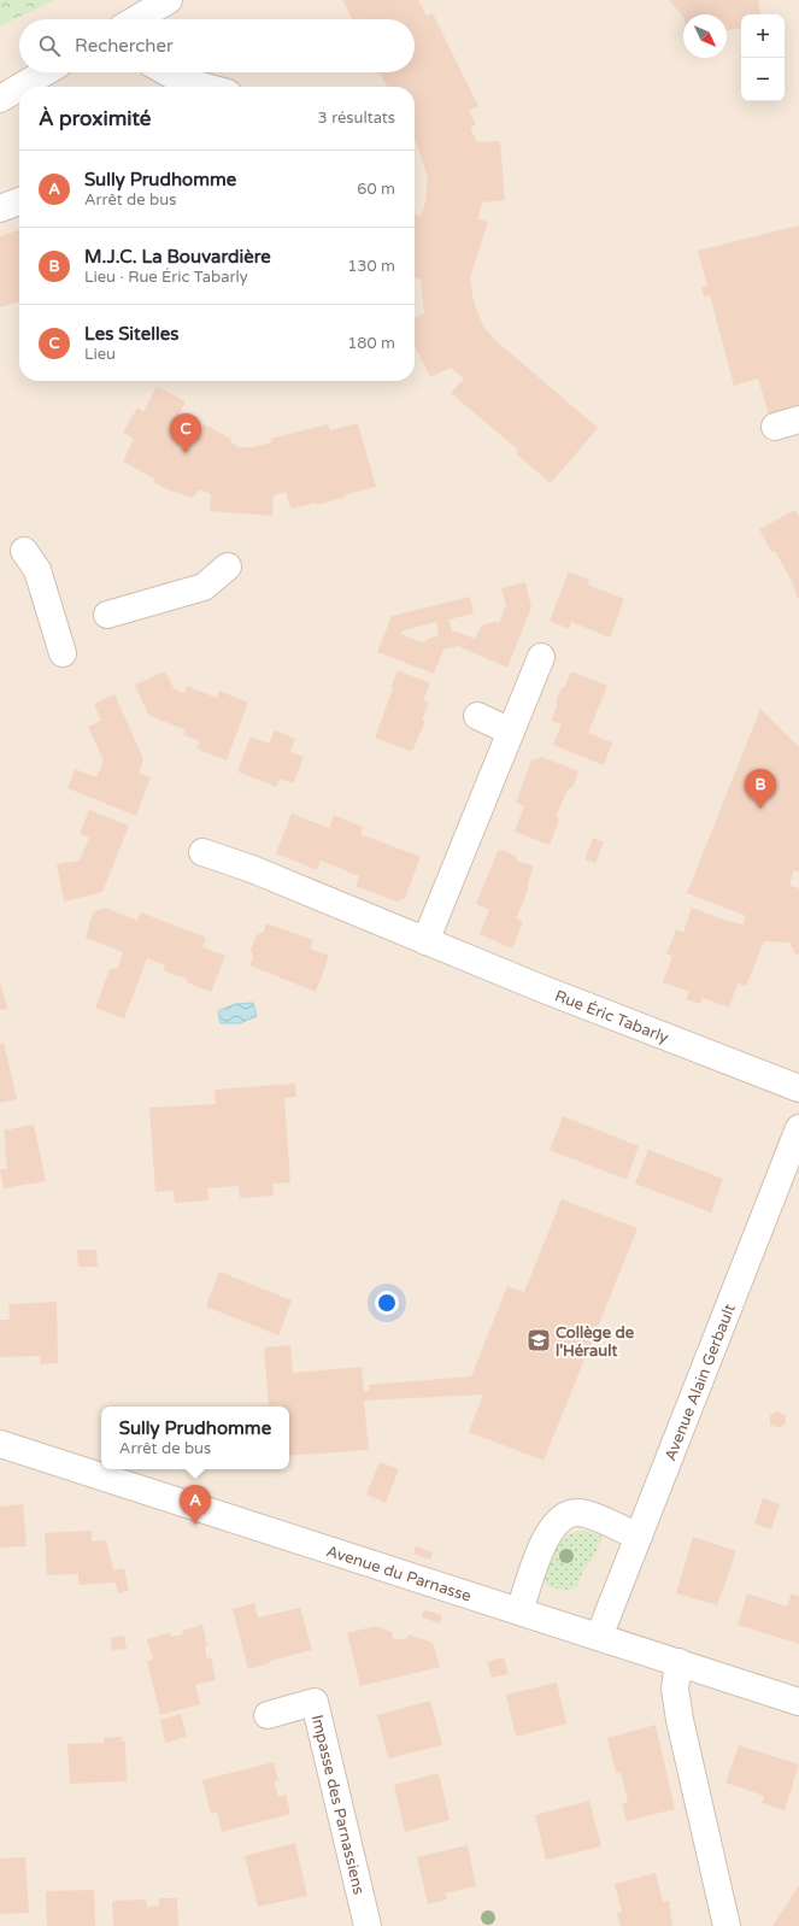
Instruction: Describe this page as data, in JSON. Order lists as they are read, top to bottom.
{
  "streets": {
    "street": [
      "Rue Éric Tabarly",
      "Avenue Alain Gerbault",
      "Avenue du Parnasse",
      "Impasse des Parnassiens"
    ]
  },
  "crossings": [
    ["Avenue Alain Gerbault", "Avenue du Parnasse"]
  ],
  "places": {
    "school or university": ["Collège de l'Hérault"]
  },
  "north": "bottom right",
  "page": {
    "map_buttons": ["+", "−"],
    "search": "Rechercher",
    "heading": ["À proximité", "3 résultats"],
    "list": [
      {
        "mark": "A",
        "name": "Sully Prudhomme",
        "note": "Arrêt de bus",
        "value": "60 m"
      },
      {
        "mark": "B",
        "name": "M.J.C. La Bouvardière",
        "note": "Lieu · Rue Éric Tabarly",
        "value": "130 m"
      },
      {
        "mark": "C",
        "name": "Les Sitelles",
        "note": "Lieu",
        "value": "180 m"
      }
    ],
    "pins": ["C", "B", "A"],
    "popup": ["Sully Prudhomme", "Arrêt de bus"]
  }
}
